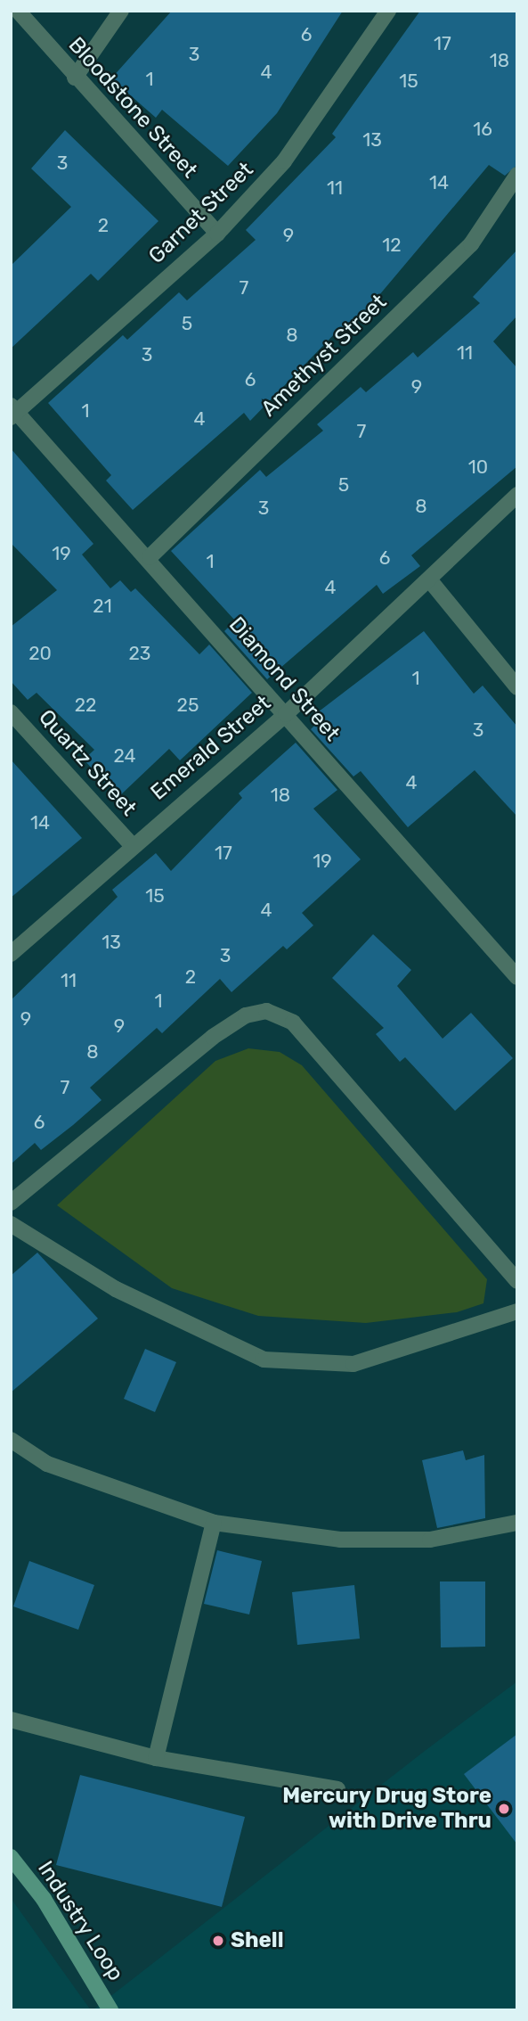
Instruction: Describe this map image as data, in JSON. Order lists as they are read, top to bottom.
{
  "streets": {
    "main road": ["Industry Loop"],
    "street": [
      "Bloodstone Street",
      "Garnet Street",
      "Amethyst Street",
      "Diamond Street",
      "Emerald Street",
      "Quartz Street"
    ]
  },
  "crossings": [
    ["Bloodstone Street", "Garnet Street"],
    ["Garnet Street", "Diamond Street"],
    ["Amethyst Street", "Diamond Street"],
    ["Diamond Street", "Emerald Street"],
    ["Emerald Street", "Quartz Street"]
  ],
  "places": ["Mercury Drug Store with Drive Thru", "Shell"],
  "house_numbers": [
    "6",
    "17",
    "3",
    "18",
    "4",
    "1",
    "15",
    "16",
    "13",
    "3",
    "14",
    "11",
    "2",
    "9",
    "12",
    "7",
    "5",
    "8",
    "11",
    "3",
    "6",
    "9",
    "1",
    "4",
    "7",
    "10",
    "5",
    "8",
    "3",
    "19",
    "6",
    "1",
    "4",
    "21",
    "20",
    "23",
    "1",
    "22",
    "25",
    "3",
    "24",
    "4",
    "18",
    "14",
    "17",
    "19",
    "15",
    "4",
    "13",
    "3",
    "2",
    "11",
    "1",
    "9",
    "9",
    "8",
    "7",
    "6"
  ]
}
